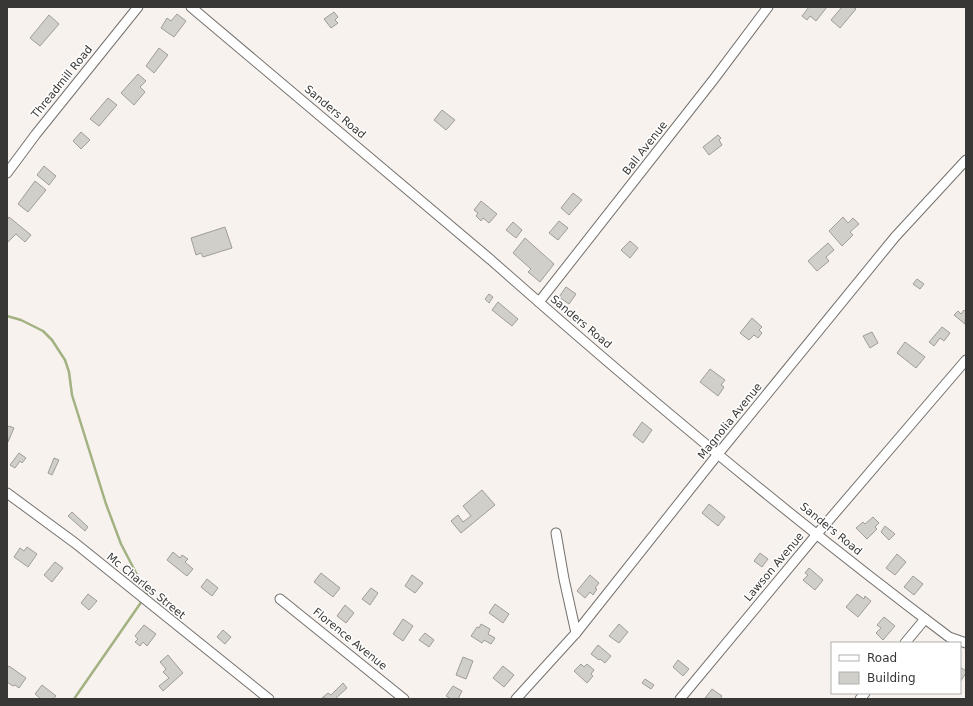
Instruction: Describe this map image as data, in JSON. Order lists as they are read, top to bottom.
{
  "streets": {
    "street": [
      "Threadmill Road",
      "Sanders Road",
      "Ball Avenue",
      "Magnolia Avenue",
      "Lawson Avenue",
      "Mc Charles Street",
      "Florence Avenue"
    ]
  },
  "crossings": [
    ["Sanders Road", "Ball Avenue"],
    ["Sanders Road", "Magnolia Avenue"],
    ["Sanders Road", "Lawson Avenue"]
  ],
  "legend": ["Road", "Building"]
}
